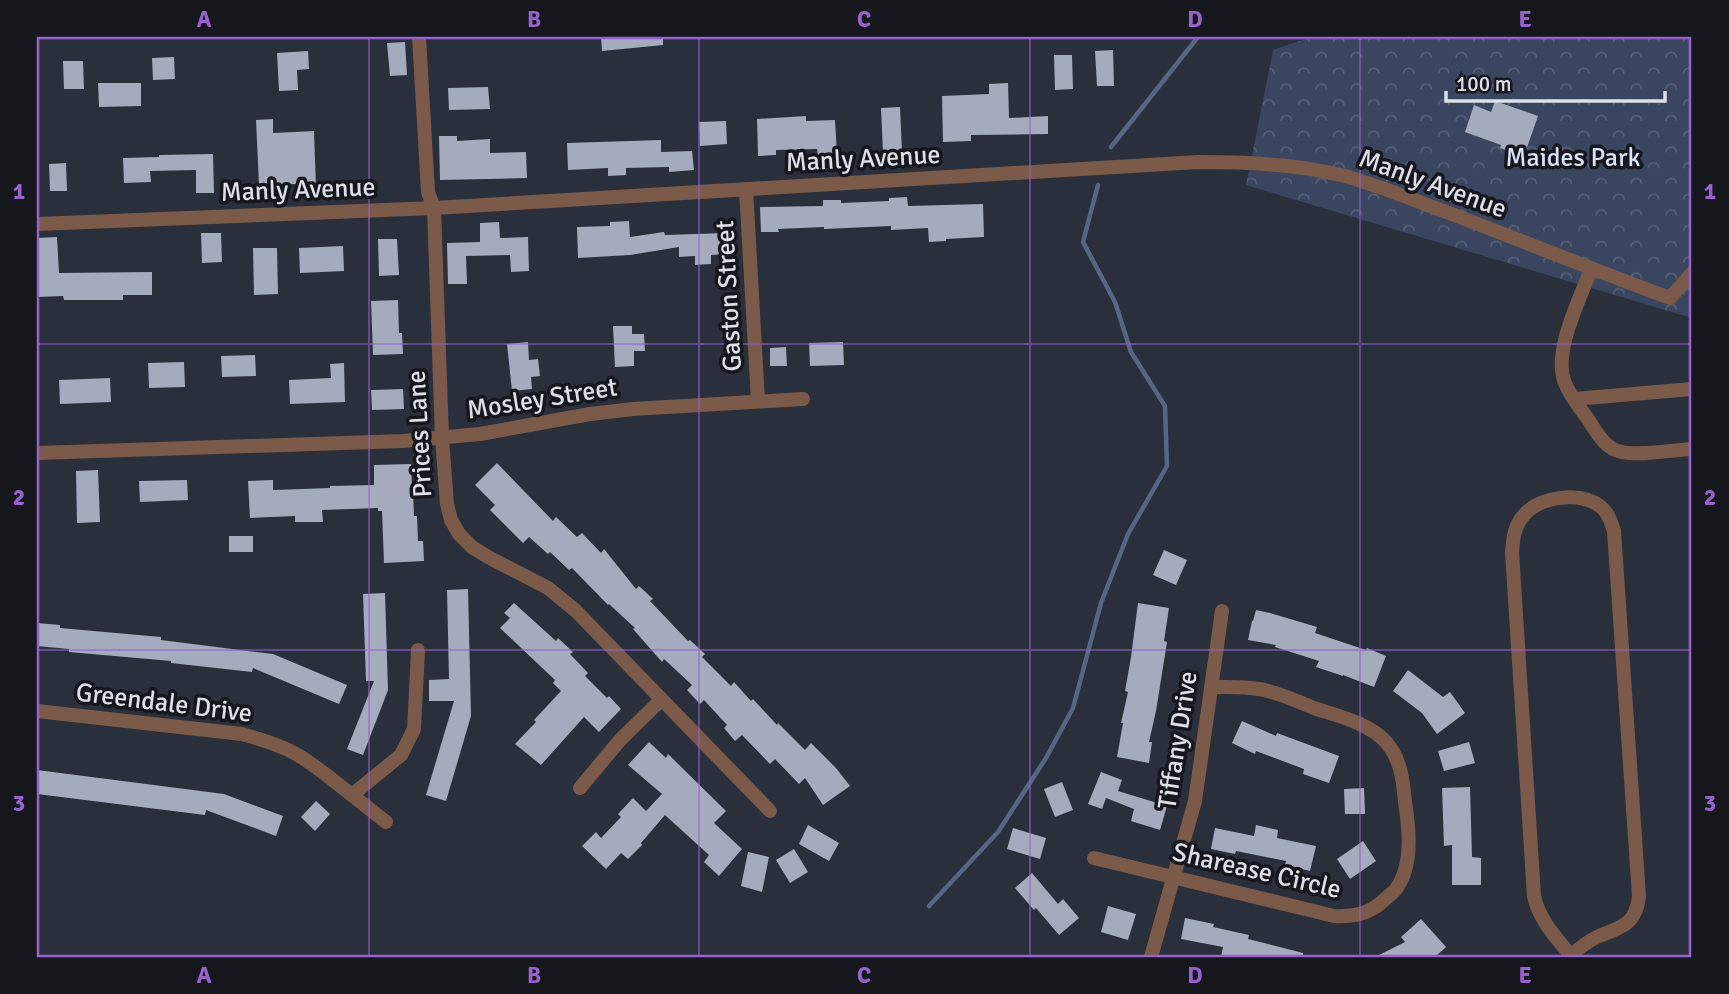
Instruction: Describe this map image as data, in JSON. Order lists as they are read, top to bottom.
{
  "streets": {
    "street": [
      "Manly Avenue",
      "Gaston Street",
      "Mosley Street",
      "Prices Lane",
      "Greendale Drive",
      "Tiffany Drive",
      "Sharease Circle"
    ]
  },
  "crossings": [
    ["Manly Avenue", "Gaston Street"],
    ["Manly Avenue", "Prices Lane"],
    ["Gaston Street", "Mosley Street"],
    ["Mosley Street", "Prices Lane"],
    ["Tiffany Drive", "Sharease Circle"]
  ],
  "parks": ["Maides Park"],
  "scale_bar": "100 m",
  "grid": {
    "columns": [
      "A",
      "B",
      "C",
      "D",
      "E"
    ],
    "rows": ["1", "2", "3"]
  }
}
